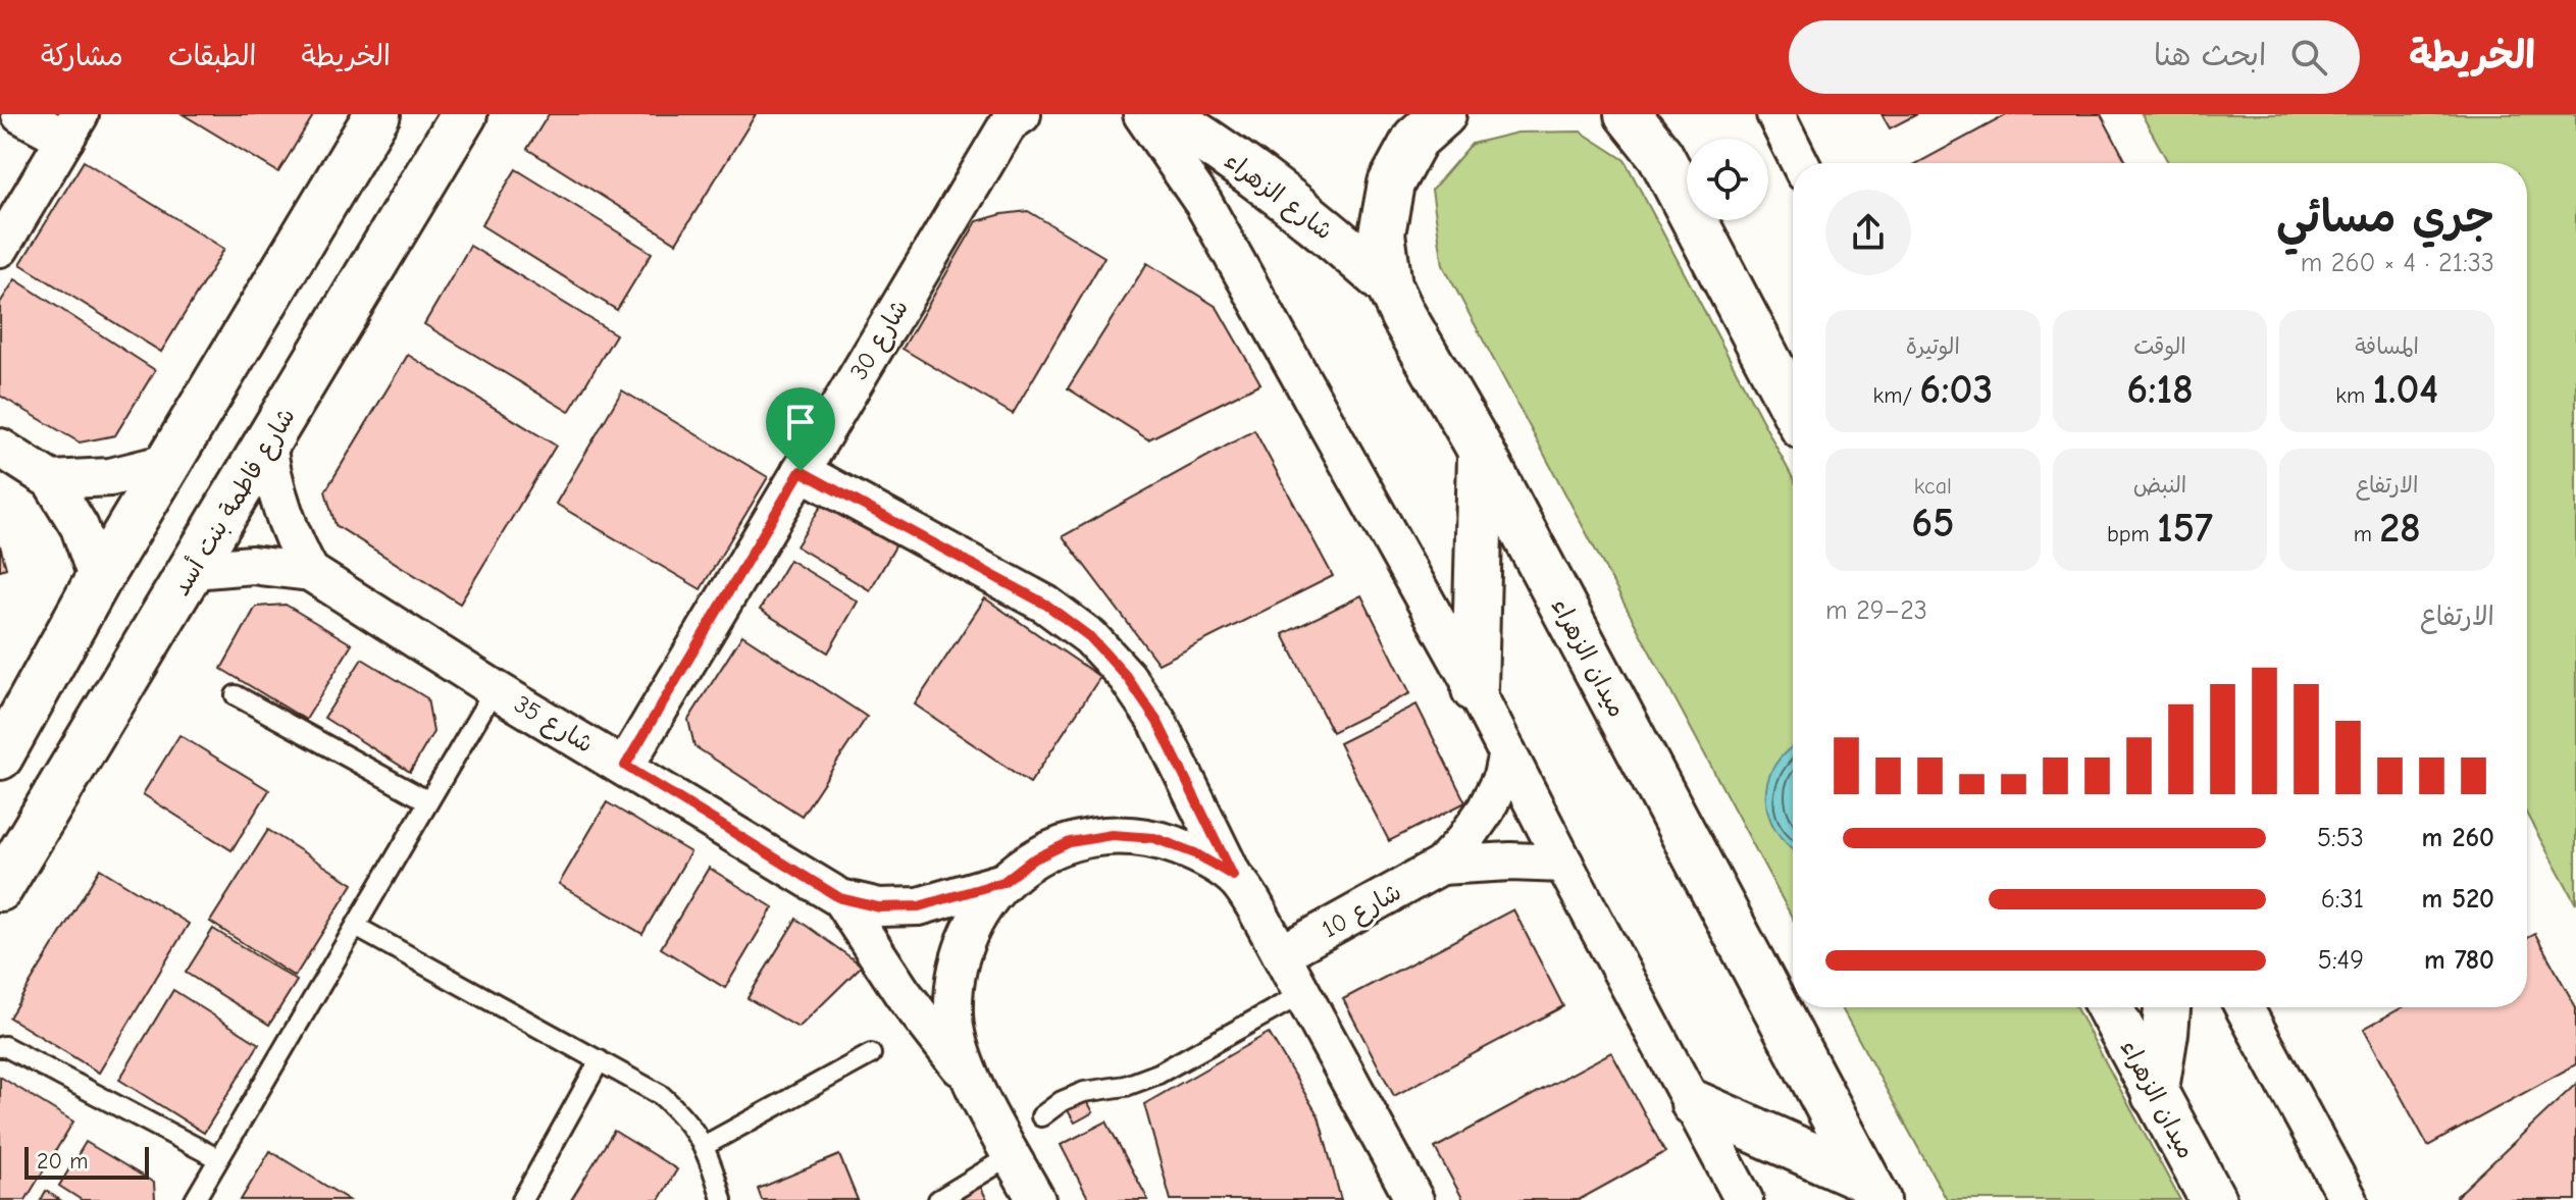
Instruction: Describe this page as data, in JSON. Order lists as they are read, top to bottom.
{
  "streets": {
    "main road": ["شارع الزهراء", "شارع فاطمة بنت أسد", "ميدان الزهراء"],
    "street": ["شارع 30", "شارع 35", "شارع 10"]
  },
  "crossings": [
    ["شارع الزهراء", "ميدان الزهراء"],
    ["شارع 30", "شارع 35"],
    ["شارع فاطمة بنت أسد", "شارع 35"]
  ],
  "scale_bar": "20 m",
  "page": {
    "header": "الخريطة",
    "search": "ابحث هنا",
    "nav": ["الخريطة", "الطبقات", "مشاركة"],
    "heading": ["جري مسائي", "21:33 · 4 × 260 m"],
    "stats": [
      ["المسافة", "1.04 km"],
      ["الوقت", "6:18"],
      ["الوتيرة", "6:03 /km"],
      ["الارتفاع", "28 m"],
      ["النبض", "157 bpm"],
      ["kcal", "65"]
    ],
    "chart": ["الارتفاع", "23–29 m"],
    "list": [
      {
        "name": "260 m",
        "note": "5:53"
      },
      {
        "name": "520 m",
        "note": "6:31"
      },
      {
        "name": "780 m",
        "note": "5:49"
      }
    ],
    "scale": "20 m"
  }
}
